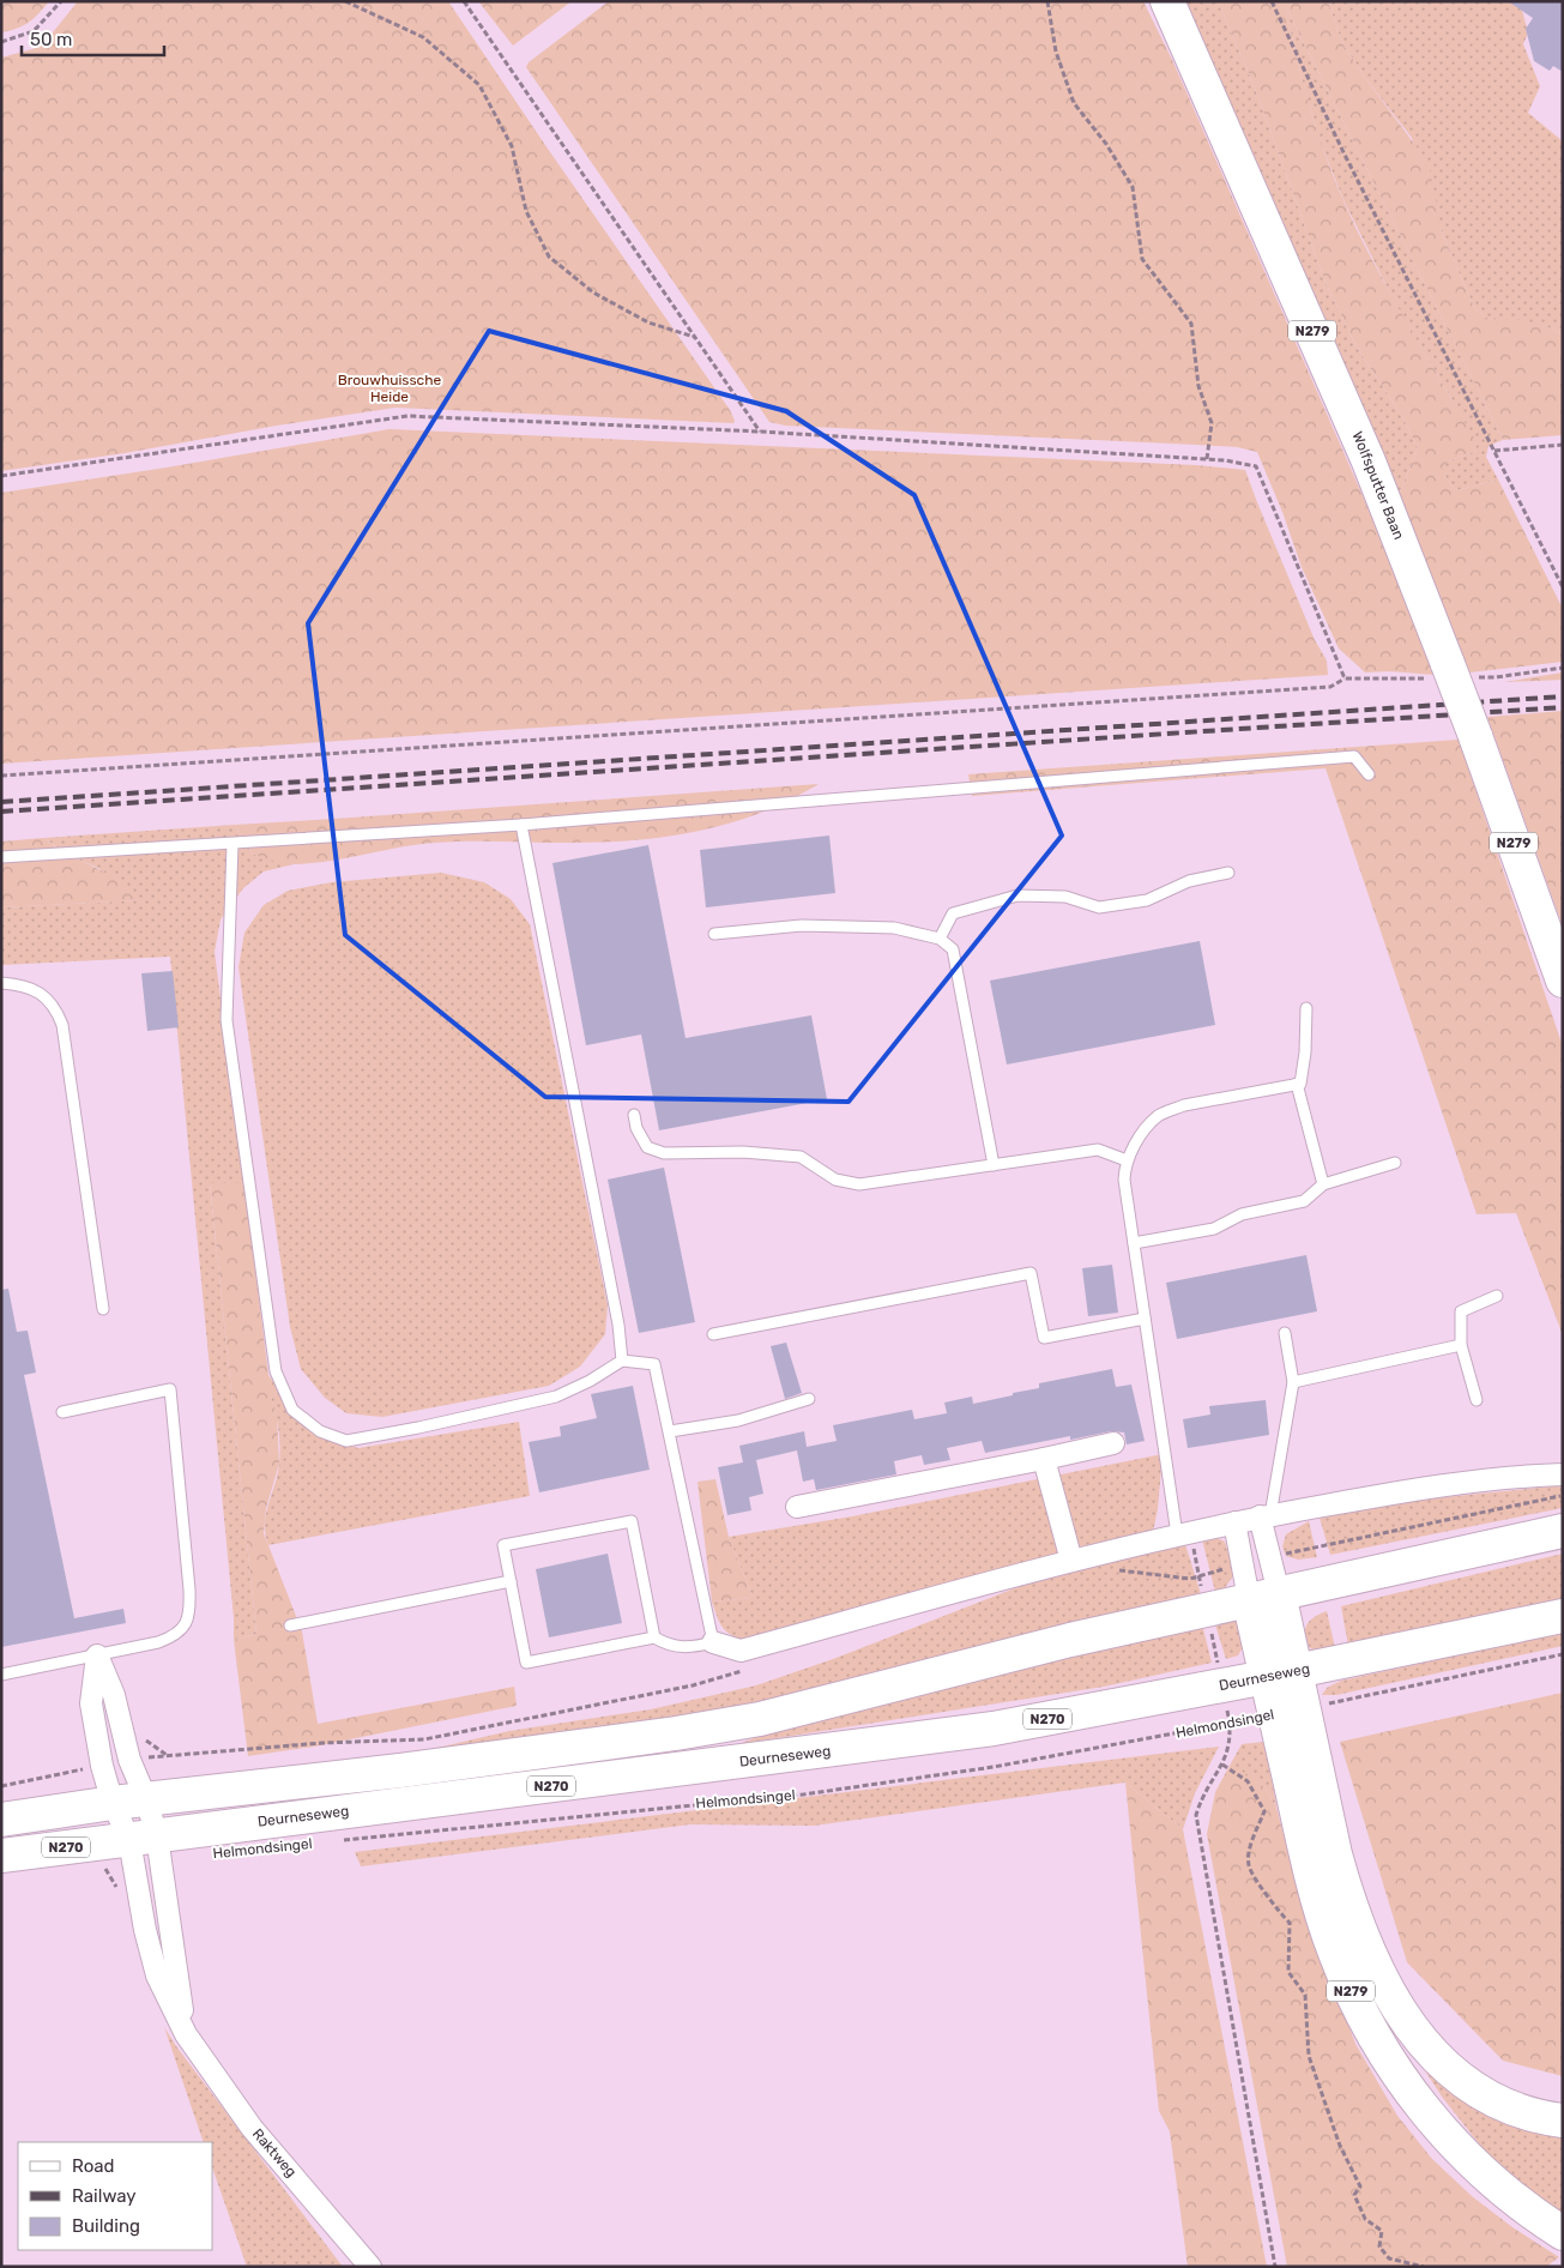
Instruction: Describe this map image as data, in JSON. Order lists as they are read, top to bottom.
{
  "streets": {
    "main road": [
      "N279",
      "Wolfsputter Baan",
      "Deurneseweg",
      "N270"
    ],
    "street": ["Raktweg"],
    "path": ["Helmondsingel"]
  },
  "crossings": [
    ["N279", "Deurneseweg"],
    ["N279", "Helmondsingel"],
    ["Deurneseweg", "Raktweg"]
  ],
  "parks": ["Brouwhuissche Heide"],
  "legend": ["Road", "Railway", "Building"],
  "scale_bar": "50 m"
}
